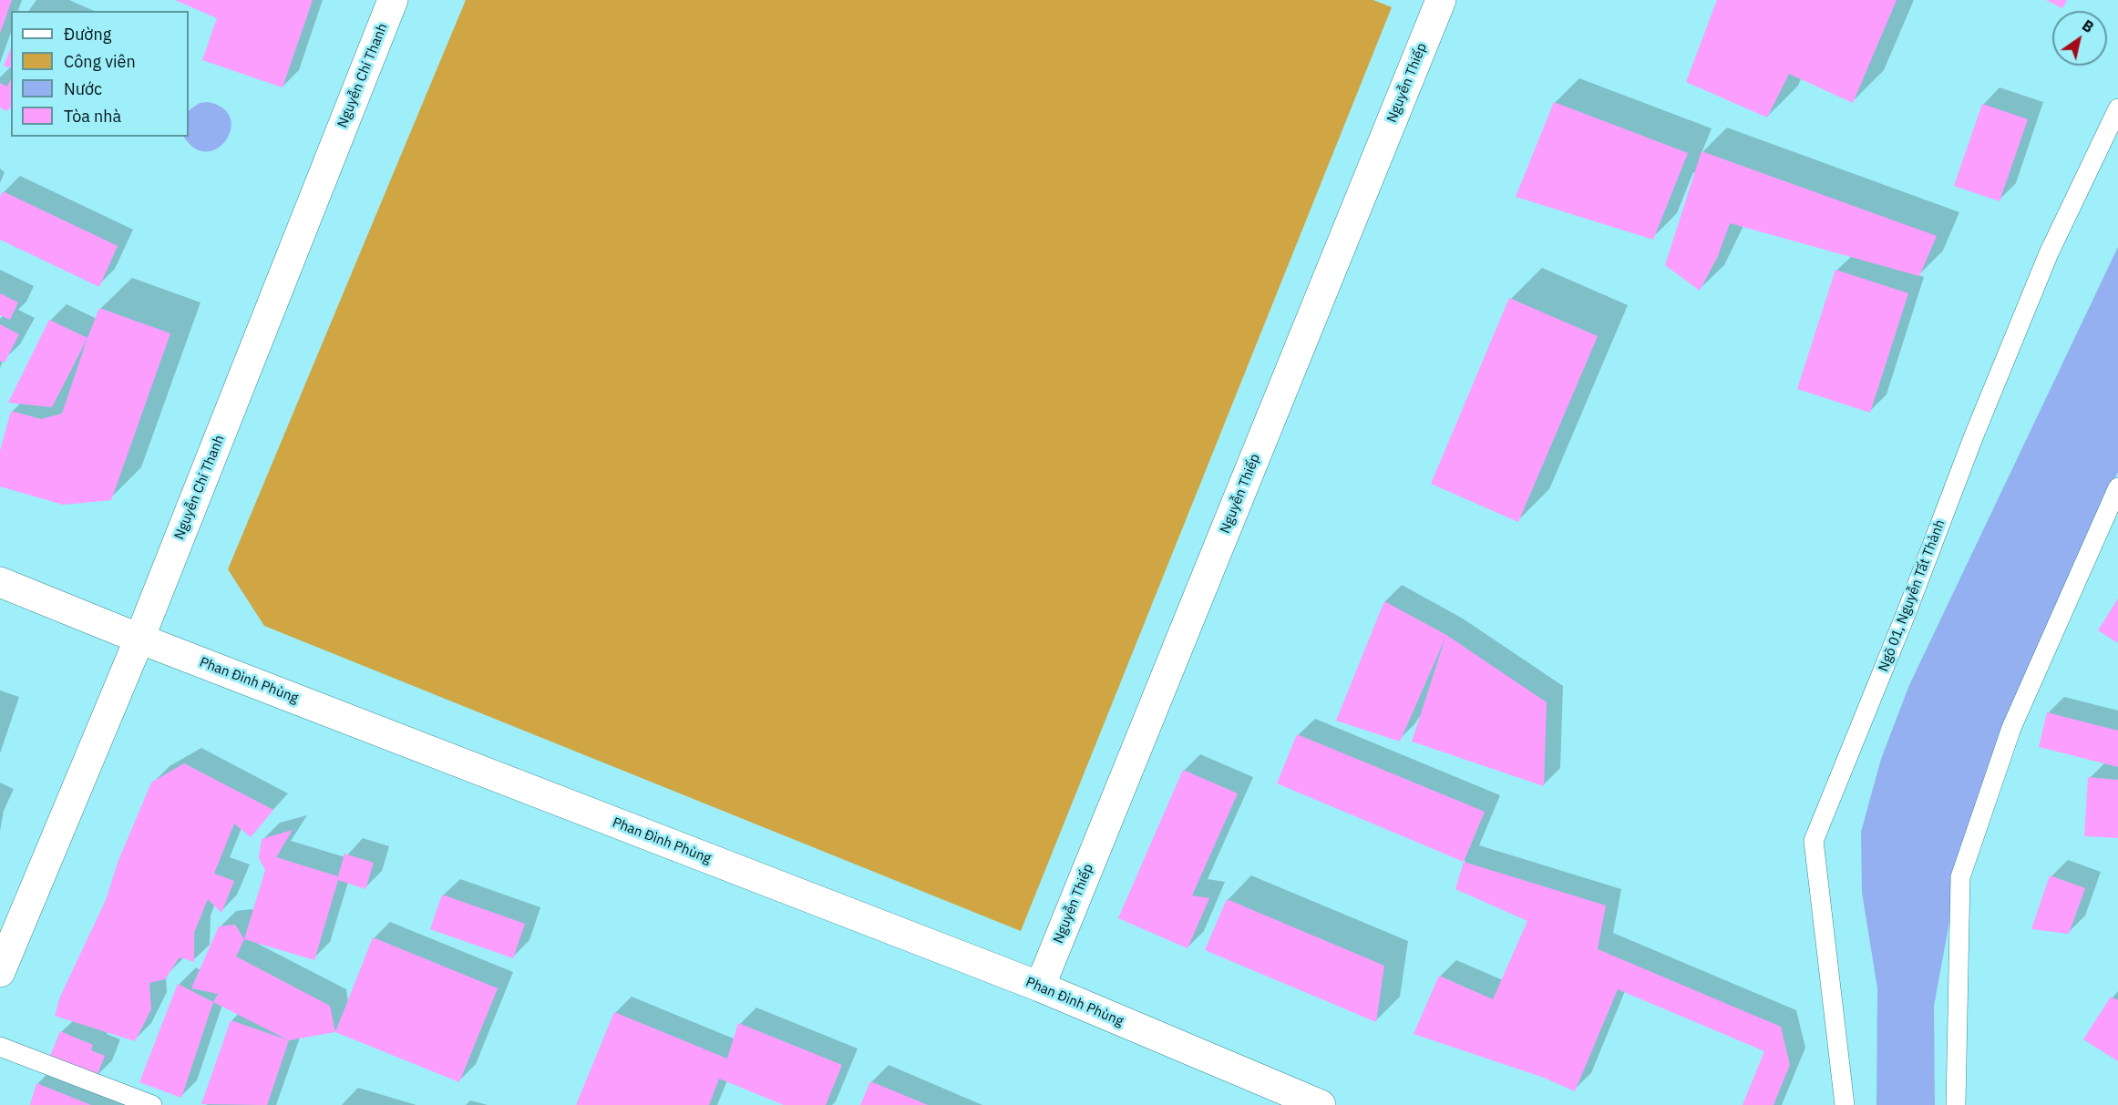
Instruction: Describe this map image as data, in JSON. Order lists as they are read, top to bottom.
{
  "streets": {
    "street": ["Nguyễn Chí Thanh", "Nguyễn Thiếp", "Phan Đình Phùng"],
    "lane": ["Ngõ 01, Nguyễn Tất Thành"]
  },
  "crossings": [
    ["Nguyễn Chí Thanh", "Phan Đình Phùng"],
    ["Nguyễn Thiếp", "Phan Đình Phùng"]
  ],
  "legend": [
    "Đường",
    "Công viên",
    "Nước",
    "Tòa nhà"
  ],
  "north": "top right"
}
